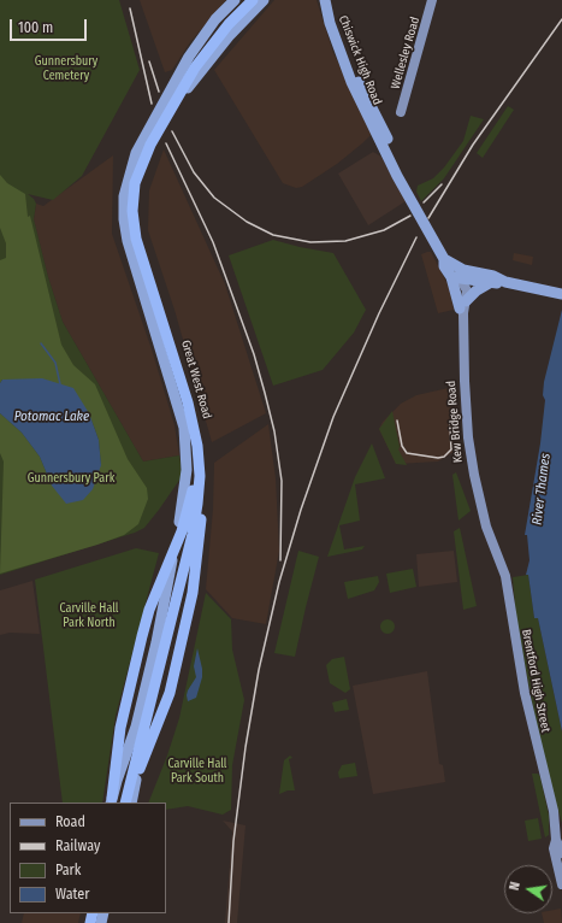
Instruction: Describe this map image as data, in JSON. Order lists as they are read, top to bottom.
{
  "streets": {
    "highway": ["Chiswick High Road", "Great West Road"],
    "main road": ["Wellesley Road", "Kew Bridge Road", "Brentford High Street"]
  },
  "crossings": [
    ["Kew Bridge Road", "Brentford High Street"]
  ],
  "water": ["Potomac Lake", "River Thames"],
  "parks": [
    "Gunnersbury Cemetery",
    "Gunnersbury Park",
    "Carville Hall Park North",
    "Carville Hall Park South"
  ],
  "legend": [
    "Road",
    "Railway",
    "Park",
    "Water"
  ],
  "scale_bar": "100 m",
  "north": "left"
}
